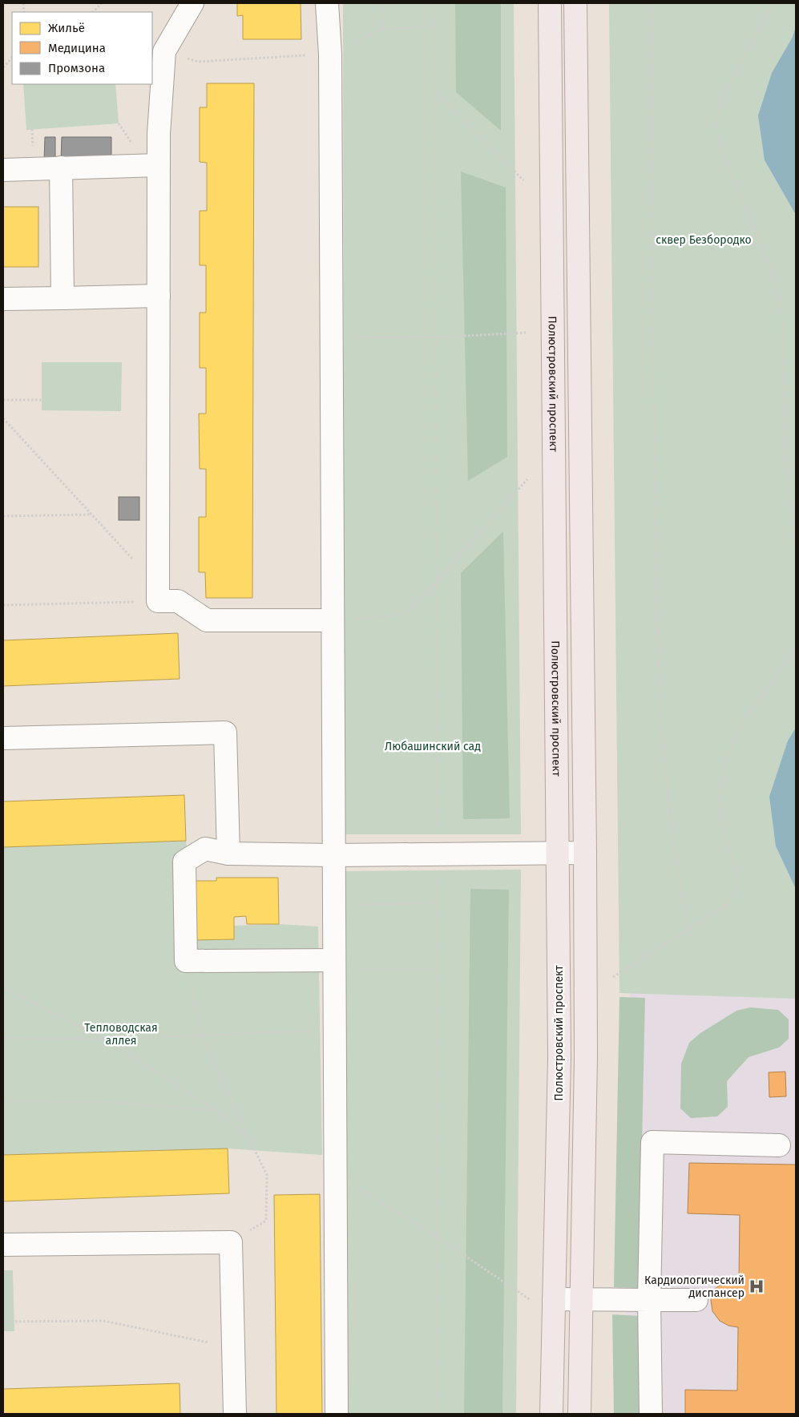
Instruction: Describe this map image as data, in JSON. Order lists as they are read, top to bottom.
{
  "streets": {
    "main road": ["Полюстровский проспект"]
  },
  "parks": ["сквер Безбородко", "Любашинский сад", "Тепловодская аллея"],
  "places": {
    "hospital": ["Кардиологический диспансер"]
  },
  "legend": ["Жильё", "Медицина", "Промзона"]
}
